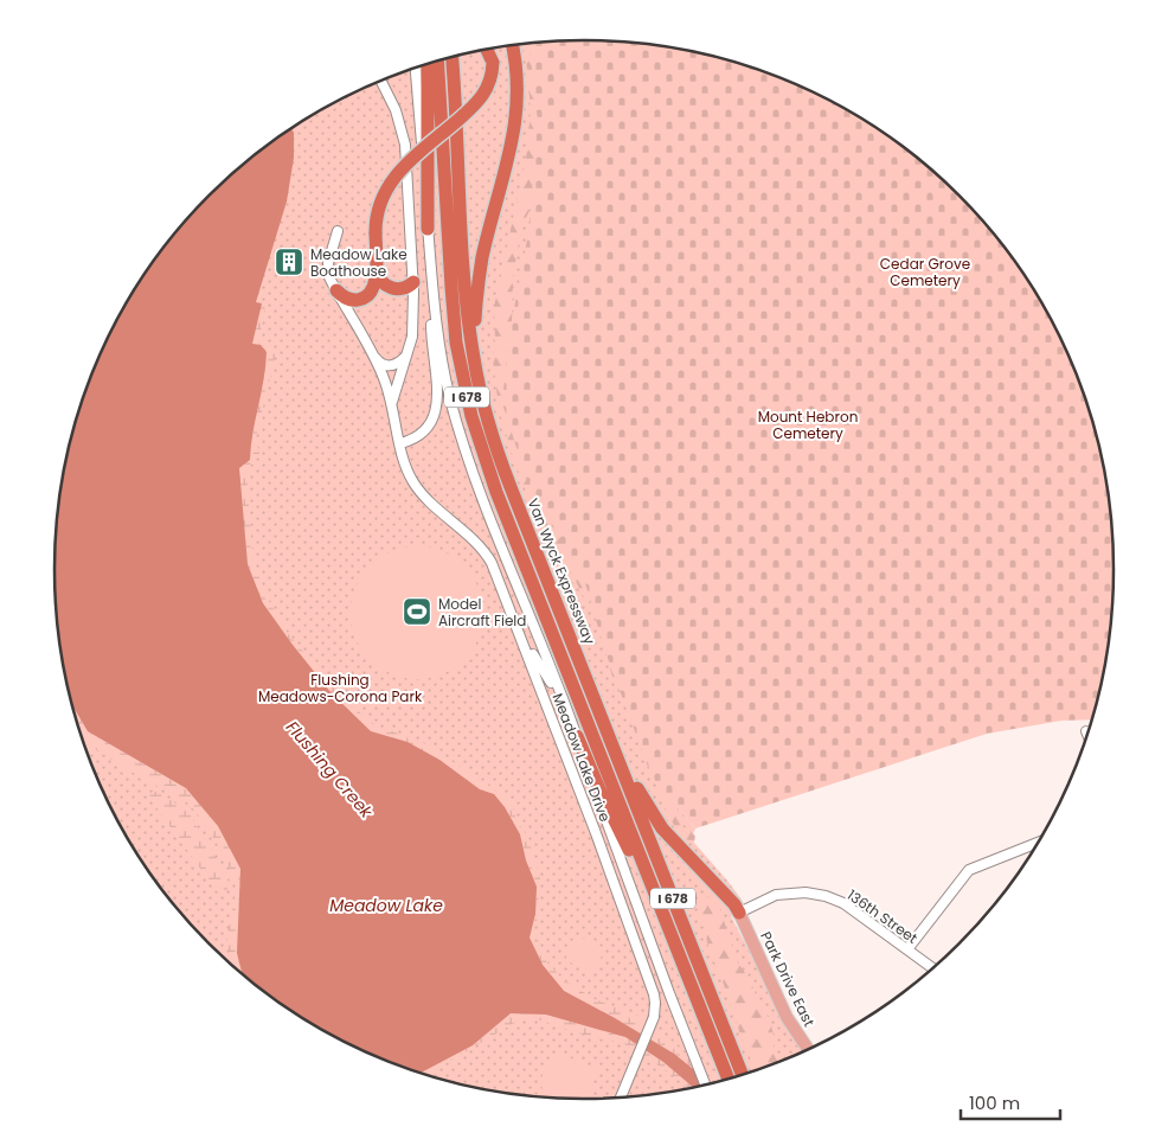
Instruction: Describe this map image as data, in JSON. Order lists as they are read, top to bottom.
{
  "streets": {
    "highway": ["I 678", "Van Wyck Expressway"],
    "main road": ["Park Drive East"],
    "street": ["Meadow Lake Drive", "136th Street"]
  },
  "crossings": [
    ["136th Street", "Park Drive East"]
  ],
  "water": ["Flushing Creek", "Meadow Lake"],
  "parks": ["Cedar Grove Cemetery", "Mount Hebron Cemetery", "Flushing Meadows-Corona Park"],
  "places": {
    "building": ["Meadow Lake Boathouse"],
    "sports": ["Model Aircraft Field"]
  },
  "scale_bar": "100 m"
}
